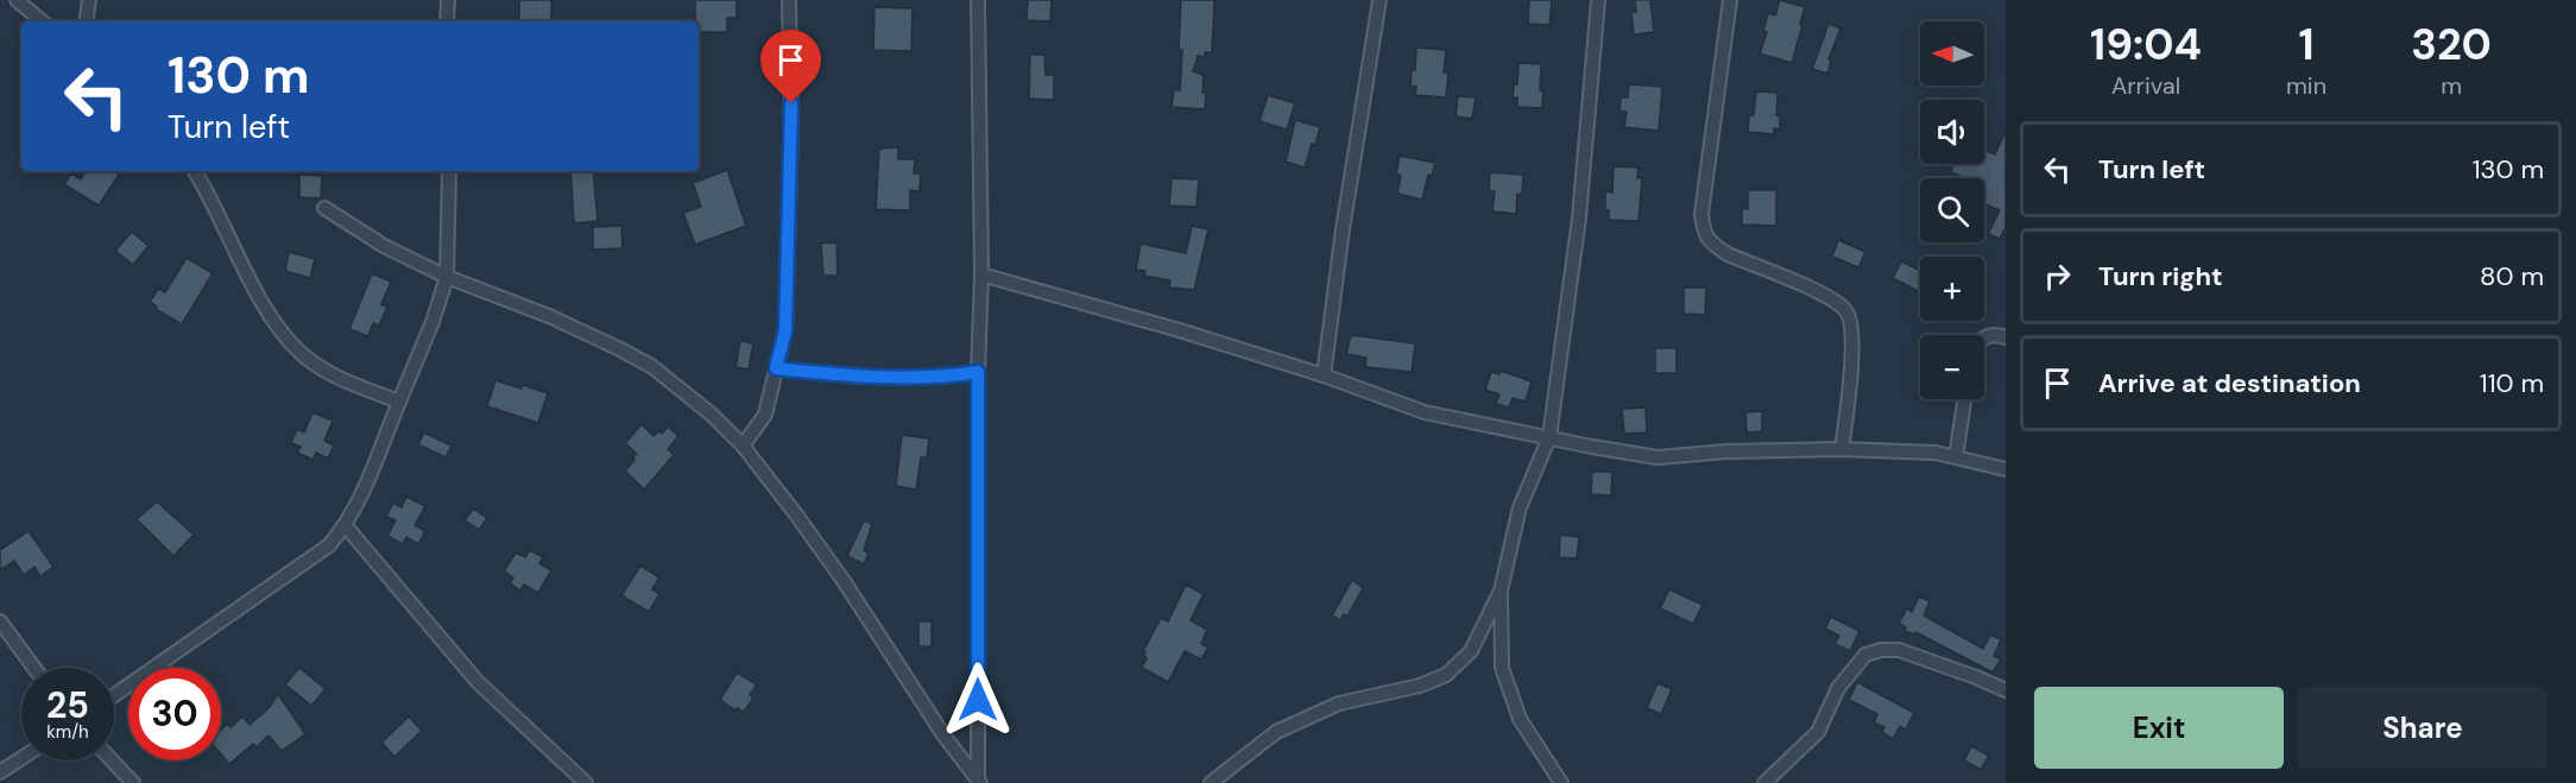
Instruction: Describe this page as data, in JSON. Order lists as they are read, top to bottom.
{
  "north": "left",
  "page": {
    "eta": [
      "19:04",
      "Arrival",
      "1",
      "min",
      "320",
      "m"
    ],
    "map_buttons": ["+", "−"],
    "turn": ["130 m", "Turn left"],
    "list": [
      {
        "name": "Turn left",
        "value": "130 m"
      },
      {
        "name": "Turn right",
        "value": "80 m"
      },
      {
        "name": "Arrive at destination",
        "value": "110 m"
      }
    ],
    "speed": "25 km/h",
    "limit": "30",
    "buttons": ["Exit", "Share"]
  }
}
